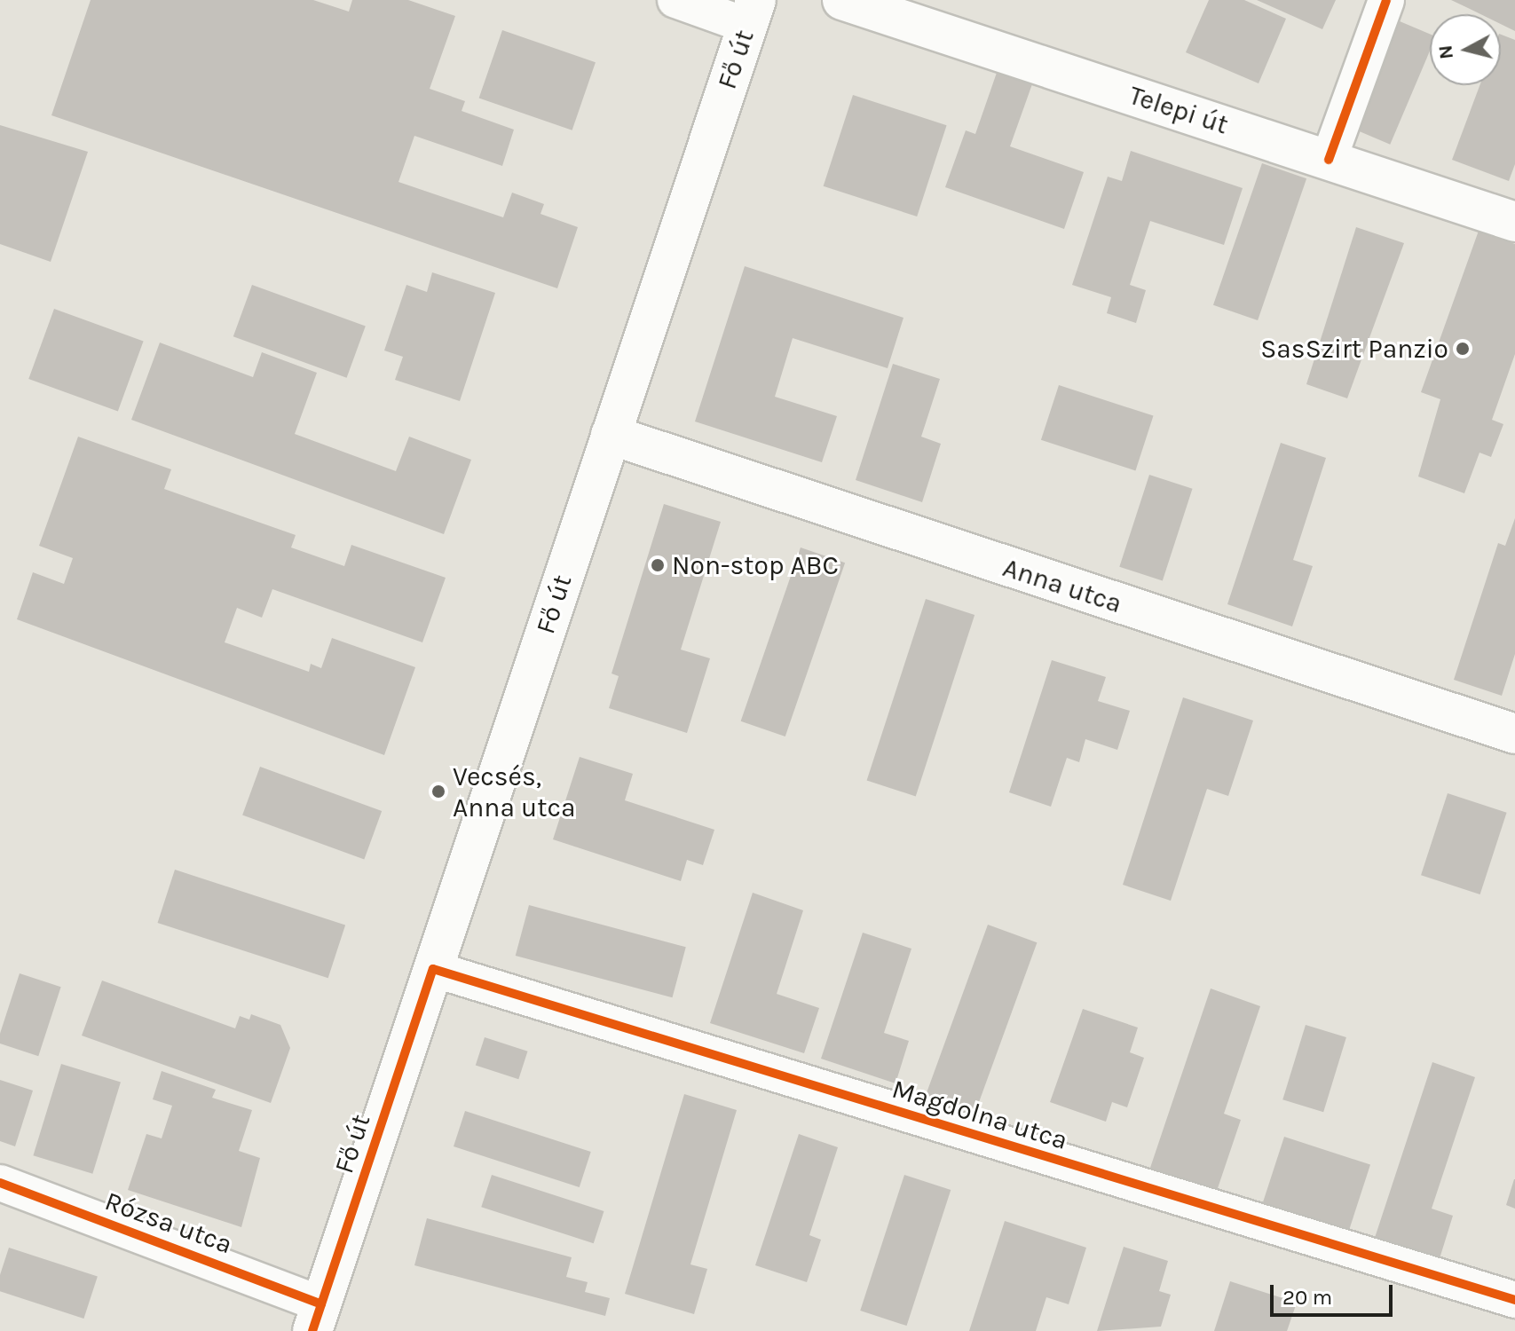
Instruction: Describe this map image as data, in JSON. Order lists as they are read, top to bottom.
{
  "streets": {
    "main road": ["Fő út", "Telepi út", "Anna utca"],
    "street": ["Magdolna utca", "Rózsa utca"]
  },
  "crossings": [
    ["Fő út", "Anna utca"],
    ["Fő út", "Magdolna utca"],
    ["Fő út", "Rózsa utca"]
  ],
  "places": ["SasSzirt Panzio", "Non-stop ABC", "Vecsés, Anna utca"],
  "scale_bar": "20 m",
  "north": "left"
}
